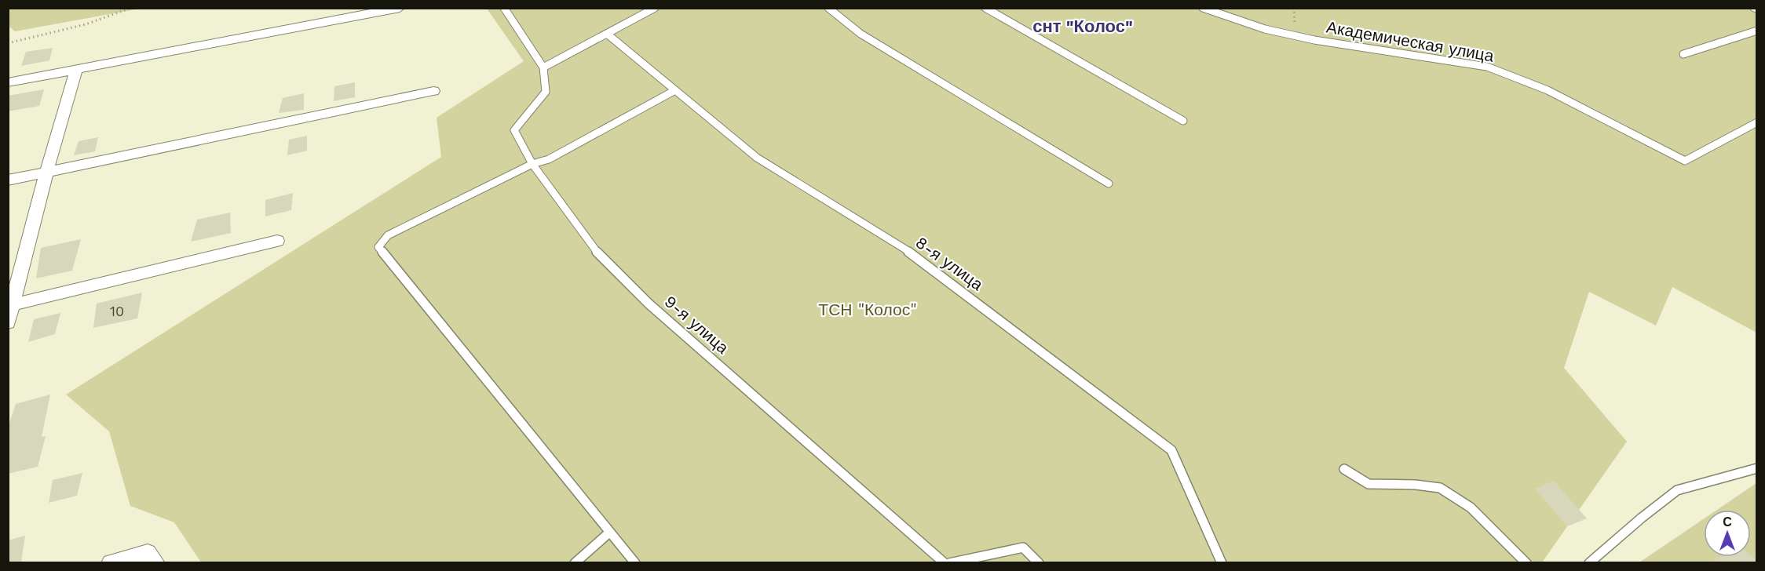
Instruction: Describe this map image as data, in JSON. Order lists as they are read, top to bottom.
{
  "streets": {
    "lane": ["Академическая улица", "8-я улица", "9-я улица"]
  },
  "districts": ["снт \"Колос\""],
  "parks": ["ТСН \"Колос\""],
  "house_numbers": ["10"],
  "north": "top"
}
